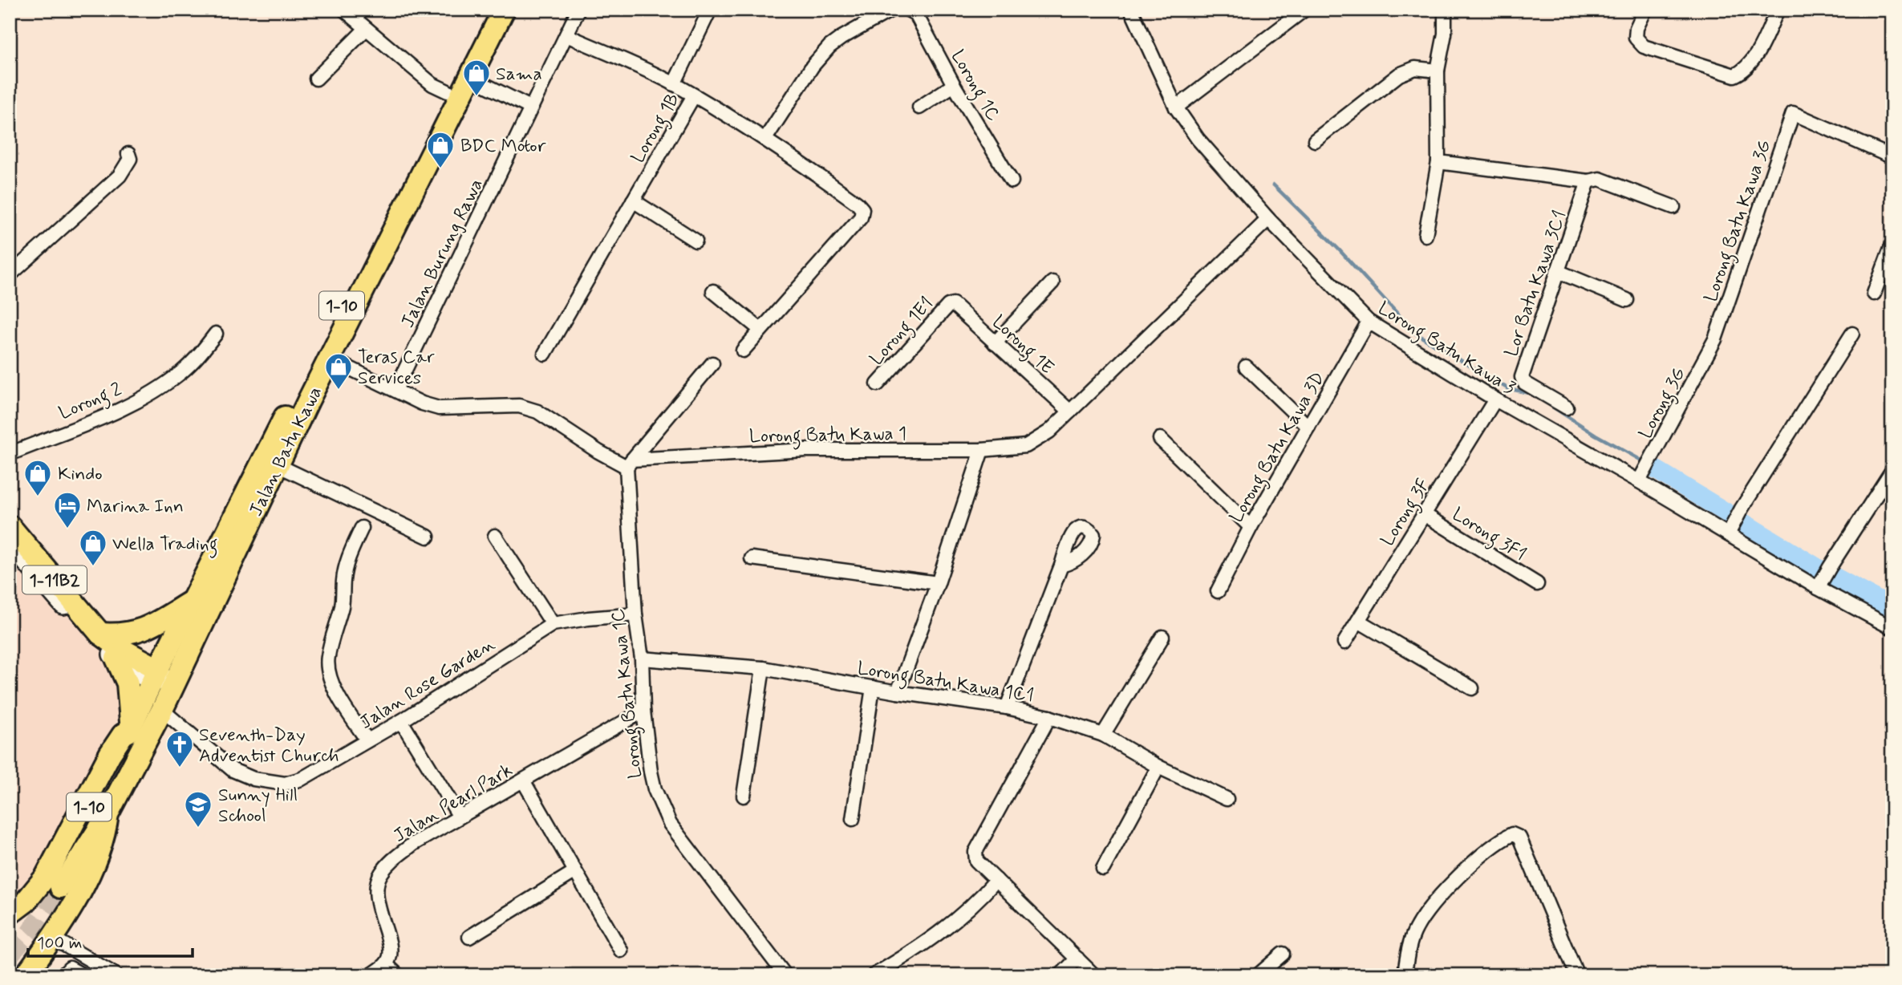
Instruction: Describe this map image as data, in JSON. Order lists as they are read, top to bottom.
{
  "streets": {
    "highway": ["1-10", "Jalan Batu Kawa", "1-11B2"],
    "street": [
      "Lorong 1C",
      "Lorong 1B",
      "Lorong Batu Kawa 3G",
      "Jalan Burung Rawa",
      "Lor Batu Kawa 3C1",
      "Lorong 1E1",
      "Lorong 1E",
      "Lorong Batu Kawa 3",
      "Lorong 2",
      "Lorong 3G",
      "Lorong Batu Kawa 1",
      "Lorong Batu Kawa 3D",
      "Lorong 3F",
      "Lorong 3F1",
      "Lorong Batu Kawa 1C1",
      "Jalan Rose Garden",
      "Lorong Batu Kawa 1C",
      "Jalan Pearl Park"
    ]
  },
  "crossings": [
    ["Lorong Batu Kawa 3G", "Lorong 3G"],
    ["Lorong 1E1", "Lorong 1E"],
    ["Lorong 1E", "Lorong Batu Kawa 1"],
    ["Lorong Batu Kawa 3", "Lorong 3G"],
    ["Lorong Batu Kawa 3", "Lorong Batu Kawa 1"],
    ["Lorong Batu Kawa 3", "Lorong Batu Kawa 3D"],
    ["Lorong Batu Kawa 3", "Lorong 3F"],
    ["Lorong Batu Kawa 1", "Lorong Batu Kawa 1C"],
    ["Jalan Batu Kawa", "1-11B2"],
    ["Jalan Batu Kawa", "Jalan Rose Garden"],
    ["Lorong 3F", "Lorong 3F1"],
    ["Lorong Batu Kawa 1C1", "Lorong Batu Kawa 1C"],
    ["Jalan Rose Garden", "Lorong Batu Kawa 1C"],
    ["Lorong Batu Kawa 1C", "Jalan Pearl Park"]
  ],
  "places": {
    "shop": [
      "Sama",
      "BDC Motor",
      "Teras Car Services",
      "Kindo",
      "Wella Trading"
    ],
    "hotel": ["Marina Inn"],
    "church": ["Seventh-Day Adventist Church"],
    "school or university": ["Sunny Hill School"]
  },
  "scale_bar": "100 m"
}
